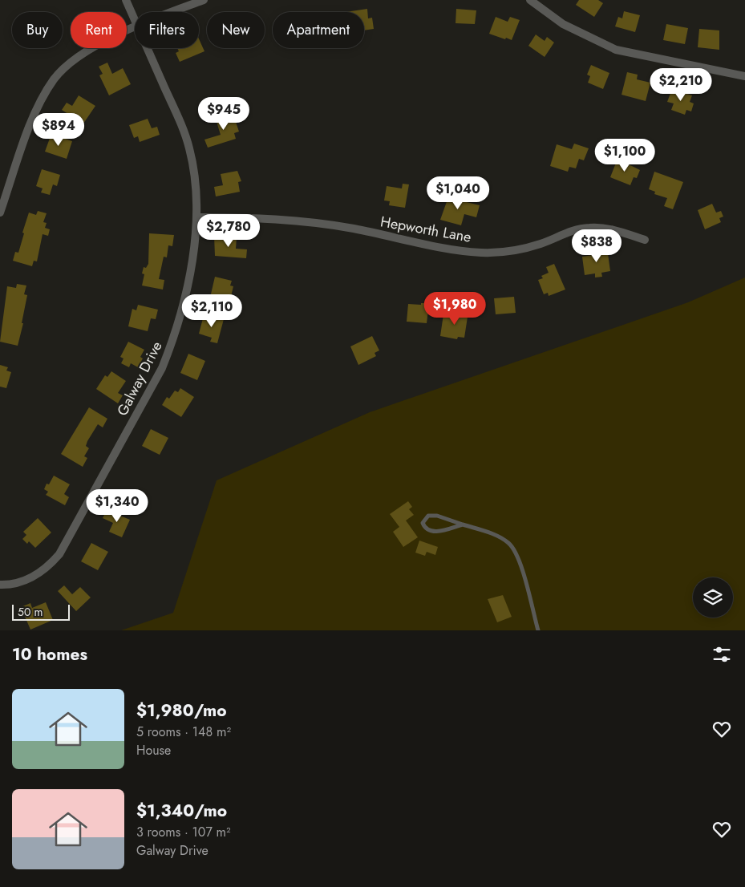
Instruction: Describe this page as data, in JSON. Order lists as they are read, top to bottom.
{
  "streets": {
    "street": ["Hepworth Lane", "Galway Drive"]
  },
  "crossings": [
    ["Hepworth Lane", "Galway Drive"]
  ],
  "scale_bar": "50 m",
  "page": {
    "chip": [
      "Buy",
      "Rent",
      "Filters",
      "New",
      "Apartment"
    ],
    "price": [
      "$2,210",
      "$945",
      "$894",
      "$1,100",
      "$1,040",
      "$2,780",
      "$838",
      "$1,980",
      "$2,110",
      "$1,340"
    ],
    "scale": "50 m",
    "heading": "10 homes",
    "list": [
      {
        "name": "$1,980/mo",
        "note": "5 rooms · 148 m² · House"
      },
      {
        "name": "$1,340/mo",
        "note": "3 rooms · 107 m² · Galway Drive"
      }
    ]
  }
}
